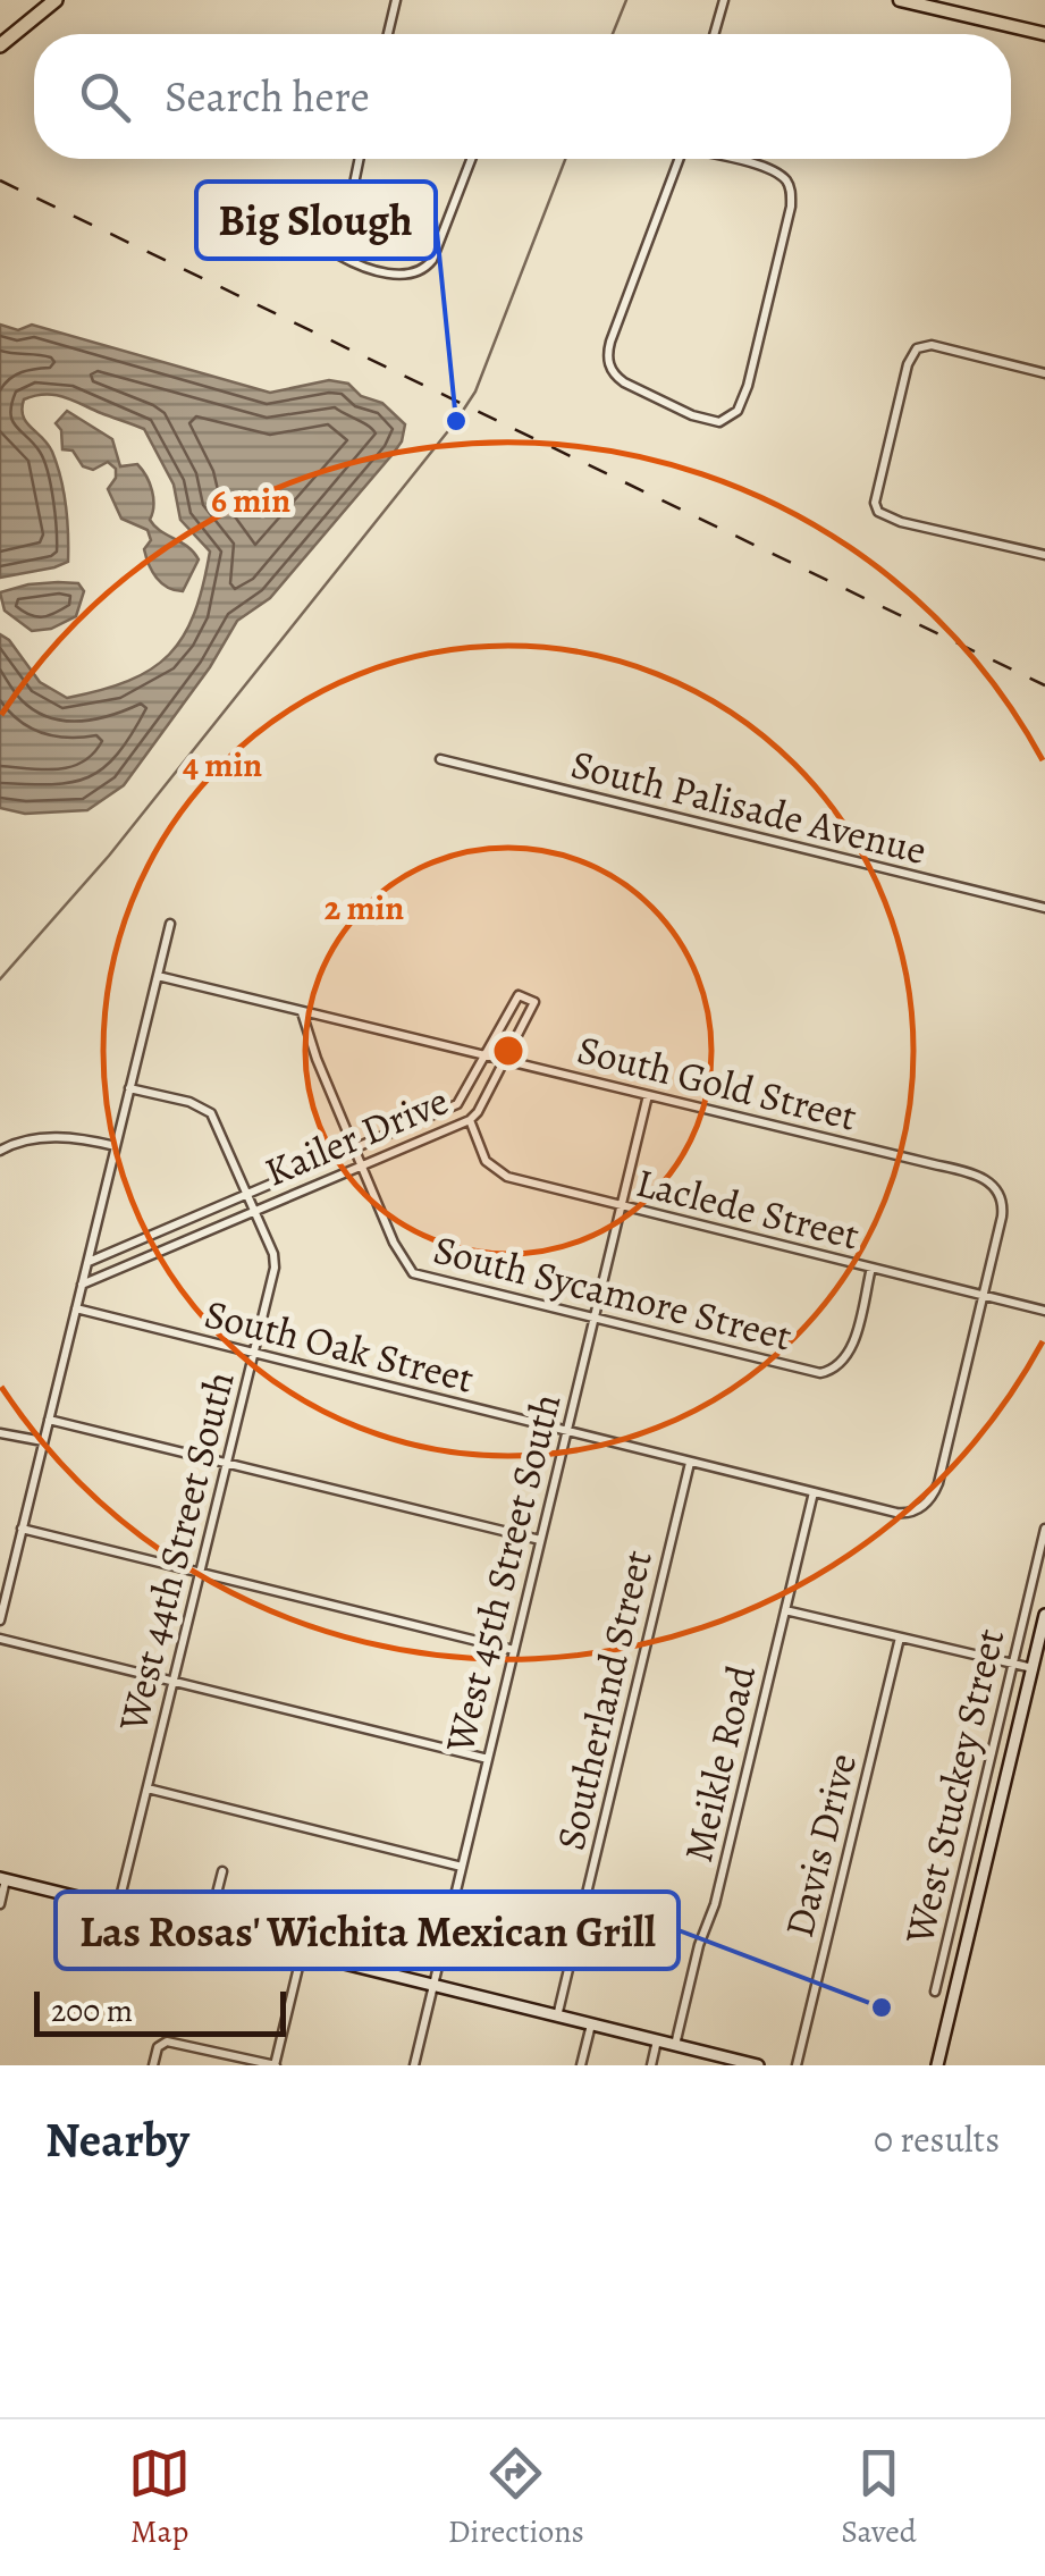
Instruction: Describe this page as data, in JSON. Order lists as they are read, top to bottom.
{
  "streets": {
    "street": [
      "South Palisade Avenue",
      "South Gold Street",
      "Kailer Drive",
      "Laclede Street",
      "South Sycamore Street",
      "South Oak Street",
      "West 44th Street South",
      "West 45th Street South",
      "Southerland Street",
      "Meikle Road",
      "West Stuckey Street",
      "Davis Drive"
    ]
  },
  "crossings": [
    ["South Gold Street", "Kailer Drive"],
    ["South Gold Street", "Laclede Street"],
    ["South Gold Street", "South Sycamore Street"],
    ["South Gold Street", "South Oak Street"],
    ["South Gold Street", "West 45th Street South"],
    ["Kailer Drive", "Laclede Street"],
    ["Kailer Drive", "South Sycamore Street"],
    ["Kailer Drive", "West 44th Street South"],
    ["Laclede Street", "South Sycamore Street"],
    ["Laclede Street", "South Oak Street"],
    ["Laclede Street", "West 45th Street South"],
    ["South Sycamore Street", "West 45th Street South"],
    ["South Oak Street", "West 44th Street South"],
    ["South Oak Street", "West 45th Street South"],
    ["South Oak Street", "Southerland Street"],
    ["South Oak Street", "Meikle Road"]
  ],
  "places": ["Big Slough", "Las Rosas' Wichita Mexican Grill"],
  "scale_bar": "200 m",
  "page": {
    "search": "Search here",
    "scale": "200 m",
    "heading": ["Nearby", "0 results"],
    "nav": ["Map", "Directions", "Saved"]
  },
  "rings": ["6 min", "4 min", "2 min"]
}
